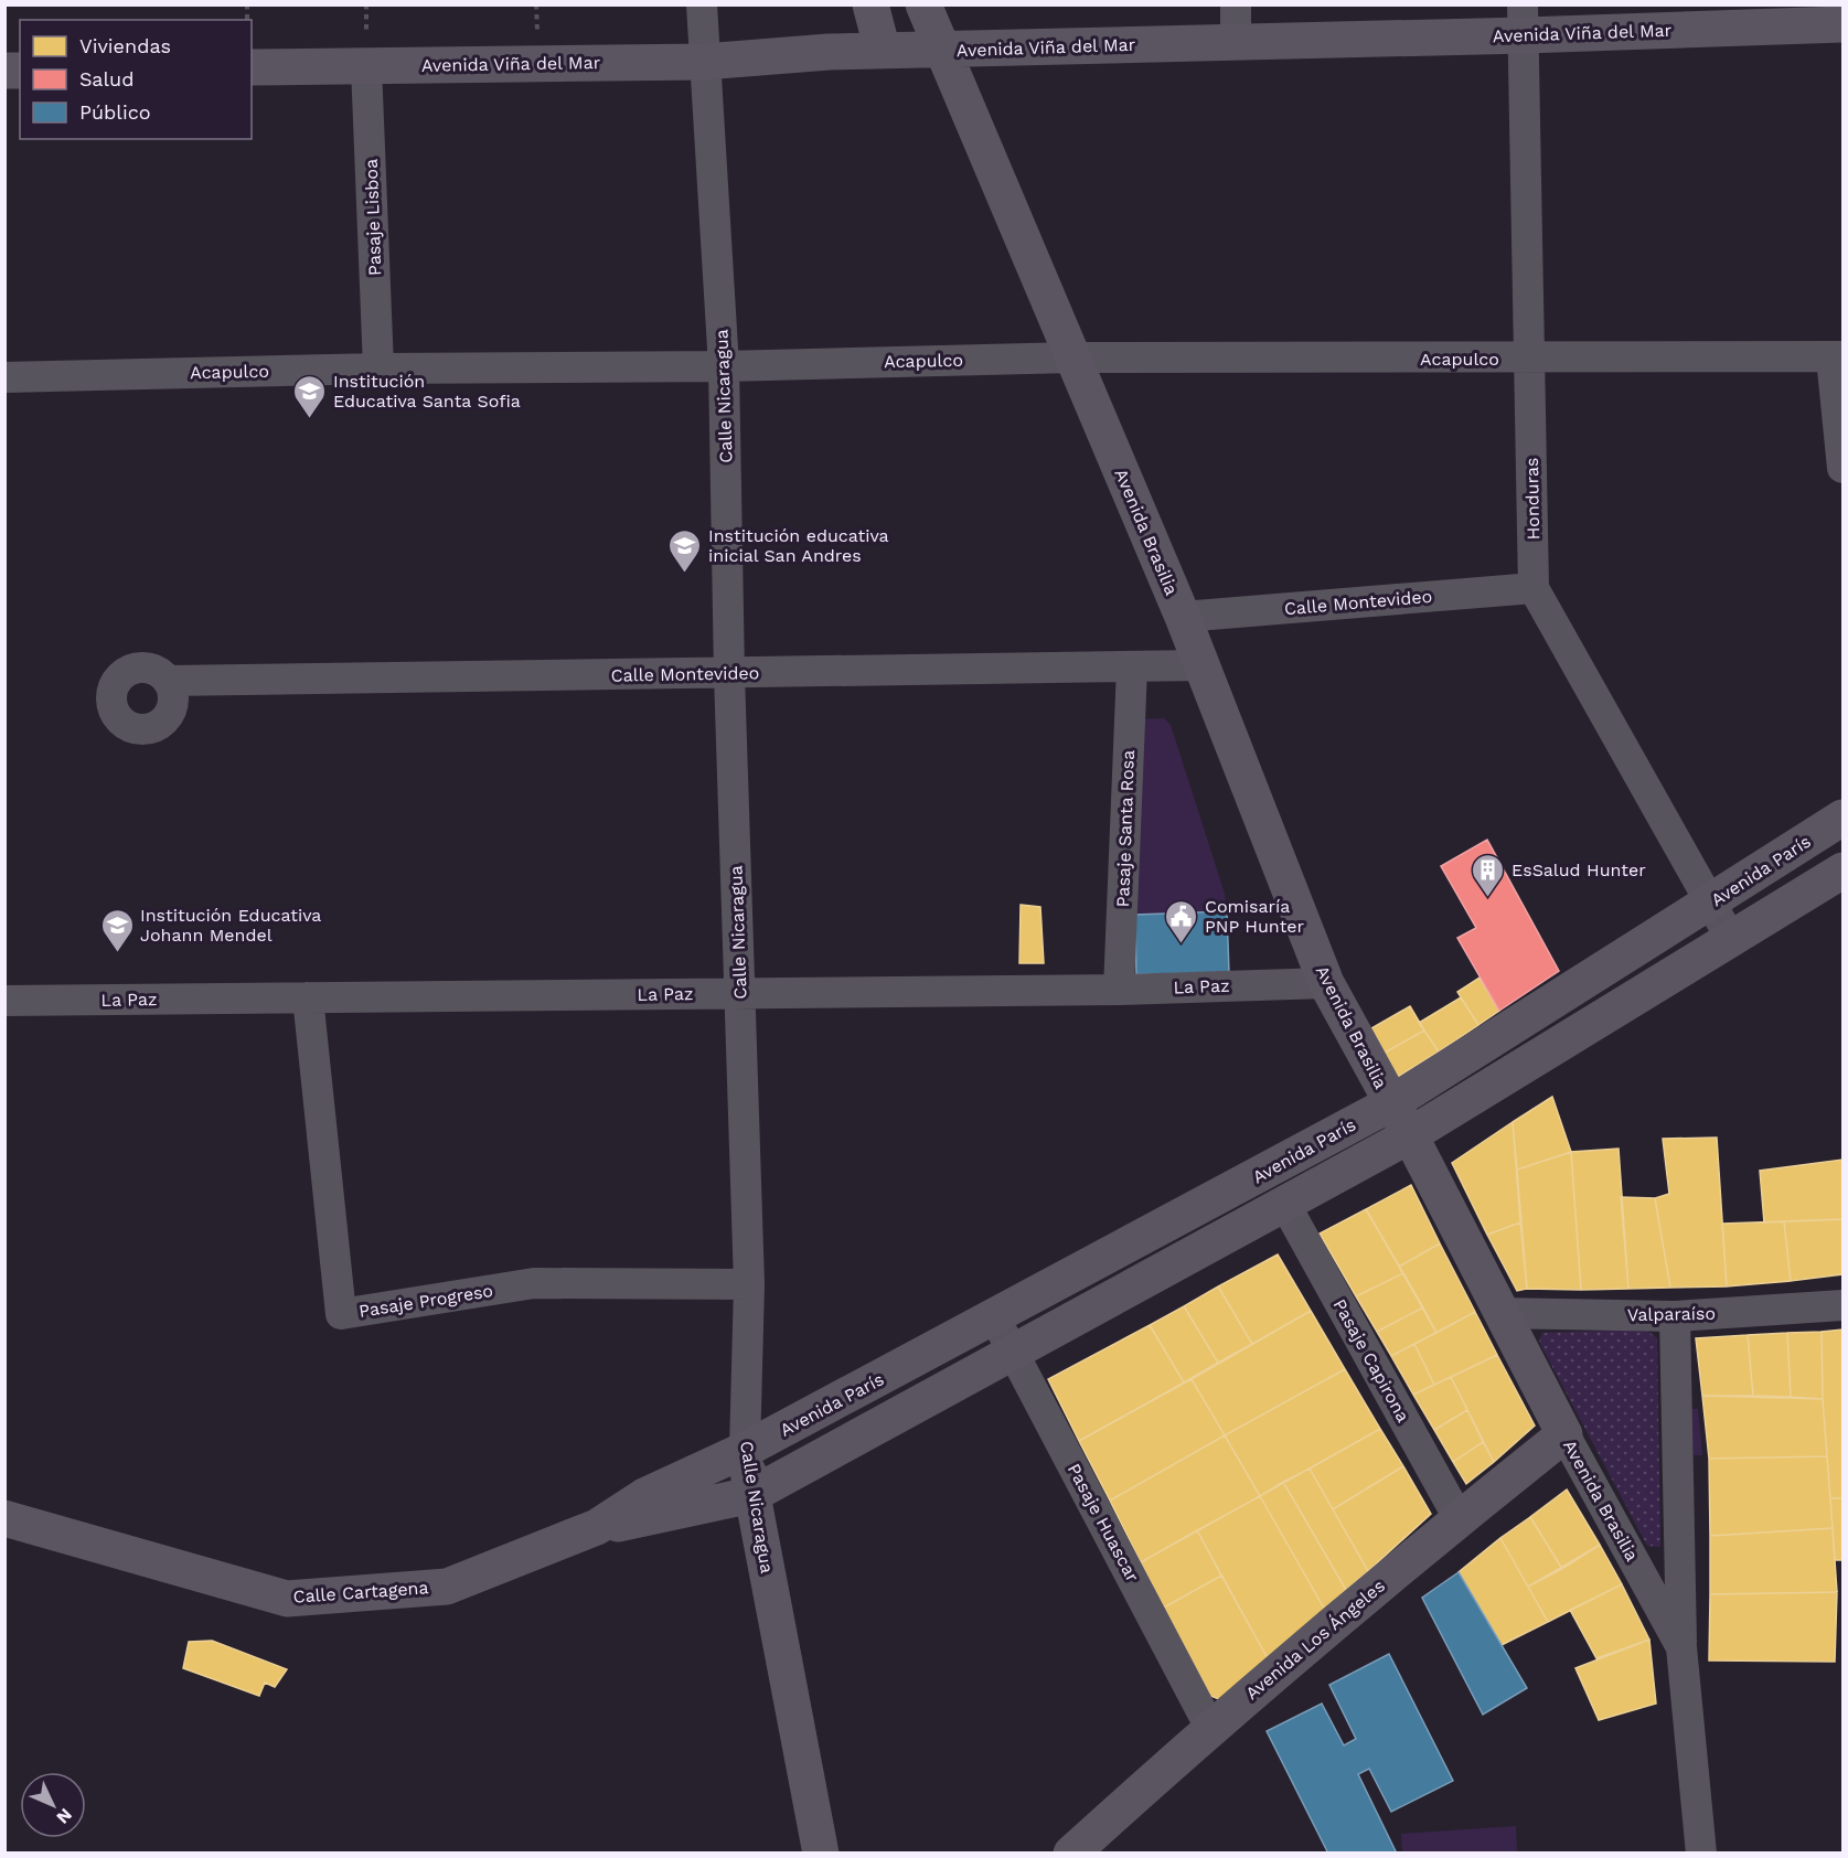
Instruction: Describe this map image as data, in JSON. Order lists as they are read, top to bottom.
{
  "streets": {
    "street": [
      "Avenida Viña del Mar",
      "Pasaje Lisboa",
      "Acapulco",
      "Calle Nicaragua",
      "Honduras",
      "Avenida Brasilia",
      "Calle Montevideo",
      "Pasaje Santa Rosa",
      "Avenida París",
      "La Paz",
      "Pasaje Progreso",
      "Valparaíso",
      "Pasaje Capirona",
      "Pasaje Huascar",
      "Calle Cartagena",
      "Avenida Los Ángeles"
    ]
  },
  "crossings": [
    ["Avenida Viña del Mar", "Pasaje Lisboa"],
    ["Avenida Viña del Mar", "Calle Nicaragua"],
    ["Avenida Viña del Mar", "Honduras"],
    ["Avenida Viña del Mar", "Avenida Brasilia"],
    ["Pasaje Lisboa", "Acapulco"],
    ["Acapulco", "Calle Nicaragua"],
    ["Acapulco", "Honduras"],
    ["Acapulco", "Avenida Brasilia"],
    ["Calle Nicaragua", "Calle Montevideo"],
    ["Calle Nicaragua", "Avenida París"],
    ["Calle Nicaragua", "La Paz"],
    ["Calle Nicaragua", "Pasaje Progreso"],
    ["Calle Nicaragua", "Calle Cartagena"],
    ["Honduras", "Calle Montevideo"],
    ["Honduras", "Avenida París"],
    ["Avenida Brasilia", "Calle Montevideo"],
    ["Avenida Brasilia", "Avenida París"],
    ["Avenida Brasilia", "La Paz"],
    ["Avenida Brasilia", "Valparaíso"],
    ["Avenida Brasilia", "Avenida Los Ángeles"],
    ["Calle Montevideo", "Pasaje Santa Rosa"],
    ["Pasaje Santa Rosa", "La Paz"],
    ["Avenida París", "Pasaje Capirona"],
    ["Avenida París", "Pasaje Huascar"],
    ["Avenida París", "Calle Cartagena"],
    ["La Paz", "Pasaje Progreso"],
    ["Pasaje Capirona", "Avenida Los Ángeles"],
    ["Pasaje Huascar", "Avenida Los Ángeles"]
  ],
  "places": {
    "school or university": ["Institución Educativa Santa Sofia", "Institución educativa inicial San Andres", "Institución Educativa Johann Mendel"],
    "building": ["EsSalud Hunter"],
    "public building": ["Comisaría PNP Hunter"]
  },
  "legend": ["Viviendas", "Salud", "Público"],
  "north": "bottom right"
}
